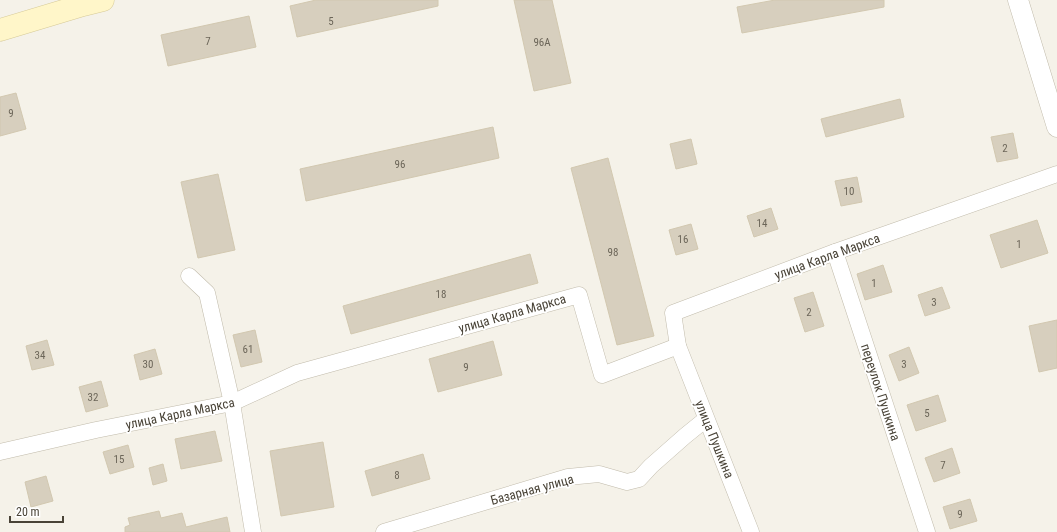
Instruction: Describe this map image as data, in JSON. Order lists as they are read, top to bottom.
{
  "streets": {
    "street": [
      "улица Карла Маркса",
      "переулок Пушкина",
      "улица Пушкина",
      "Базарная улица"
    ]
  },
  "crossings": [
    ["улица Карла Маркса", "переулок Пушкина"],
    ["улица Карла Маркса", "улица Пушкина"],
    ["улица Пушкина", "Базарная улица"]
  ],
  "house_numbers": [
    "5",
    "7",
    "96А",
    "9",
    "2",
    "96",
    "10",
    "14",
    "16",
    "1",
    "98",
    "1",
    "18",
    "3",
    "2",
    "61",
    "34",
    "30",
    "3",
    "9",
    "32",
    "5",
    "15",
    "7",
    "8",
    "9"
  ],
  "scale_bar": "20 m"
}
